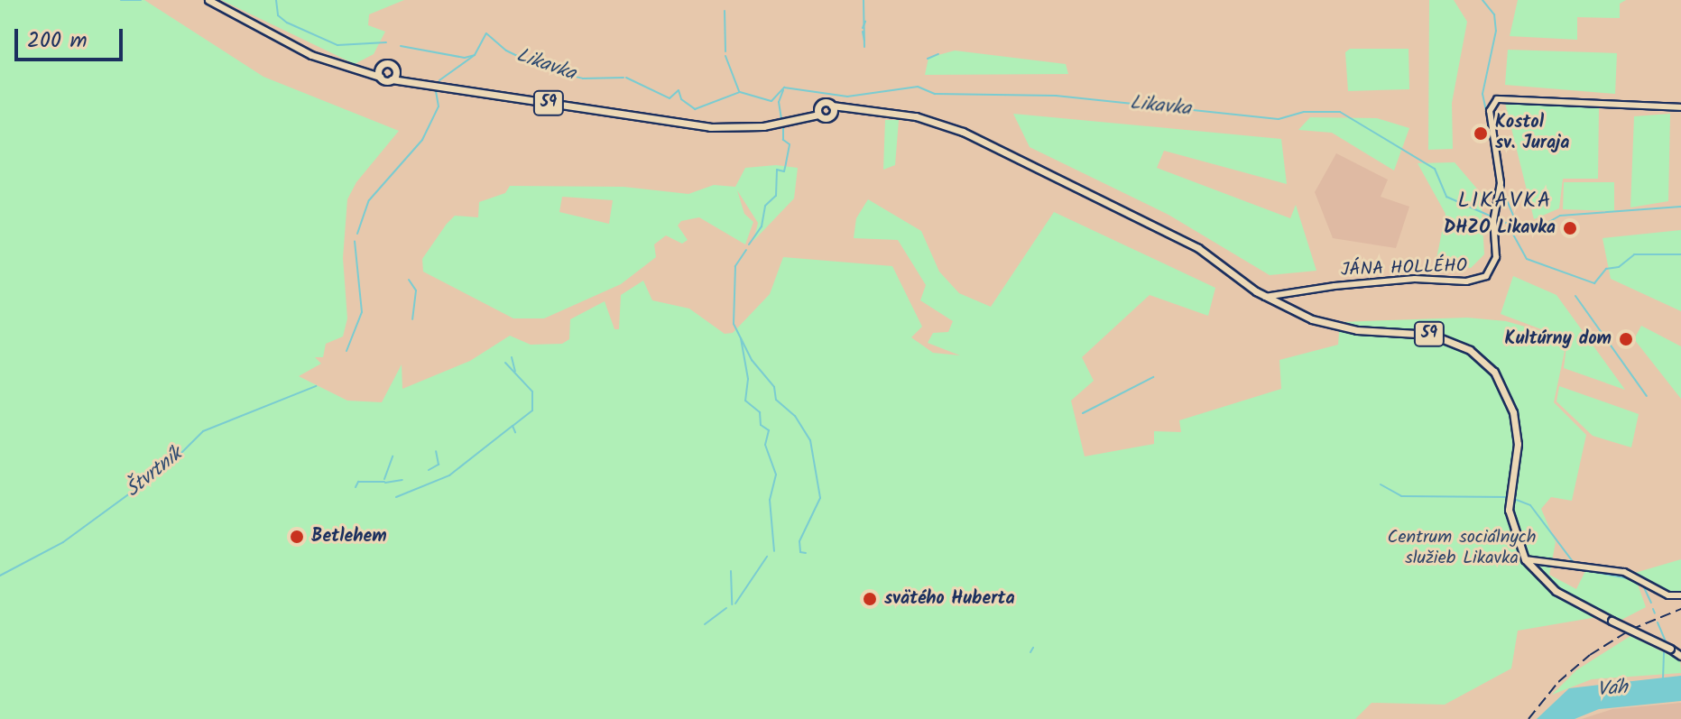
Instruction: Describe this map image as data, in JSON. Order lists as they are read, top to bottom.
{
  "streets": {
    "main road": ["59"],
    "street": ["JÁNA HOLLÉHO"]
  },
  "crossings": [
    ["59", "JÁNA HOLLÉHO"]
  ],
  "districts": ["LIKAVKA"],
  "water": ["Likavka", "Štvrtník", "Váh"],
  "parks": ["Centrum sociálnych služieb Likavka"],
  "places": [
    "Kostol sv. Juraja",
    "DHZO Likavka",
    "Kultúrny dom",
    "Betlehem",
    "svätého Huberta"
  ],
  "scale_bar": "200 m"
}
